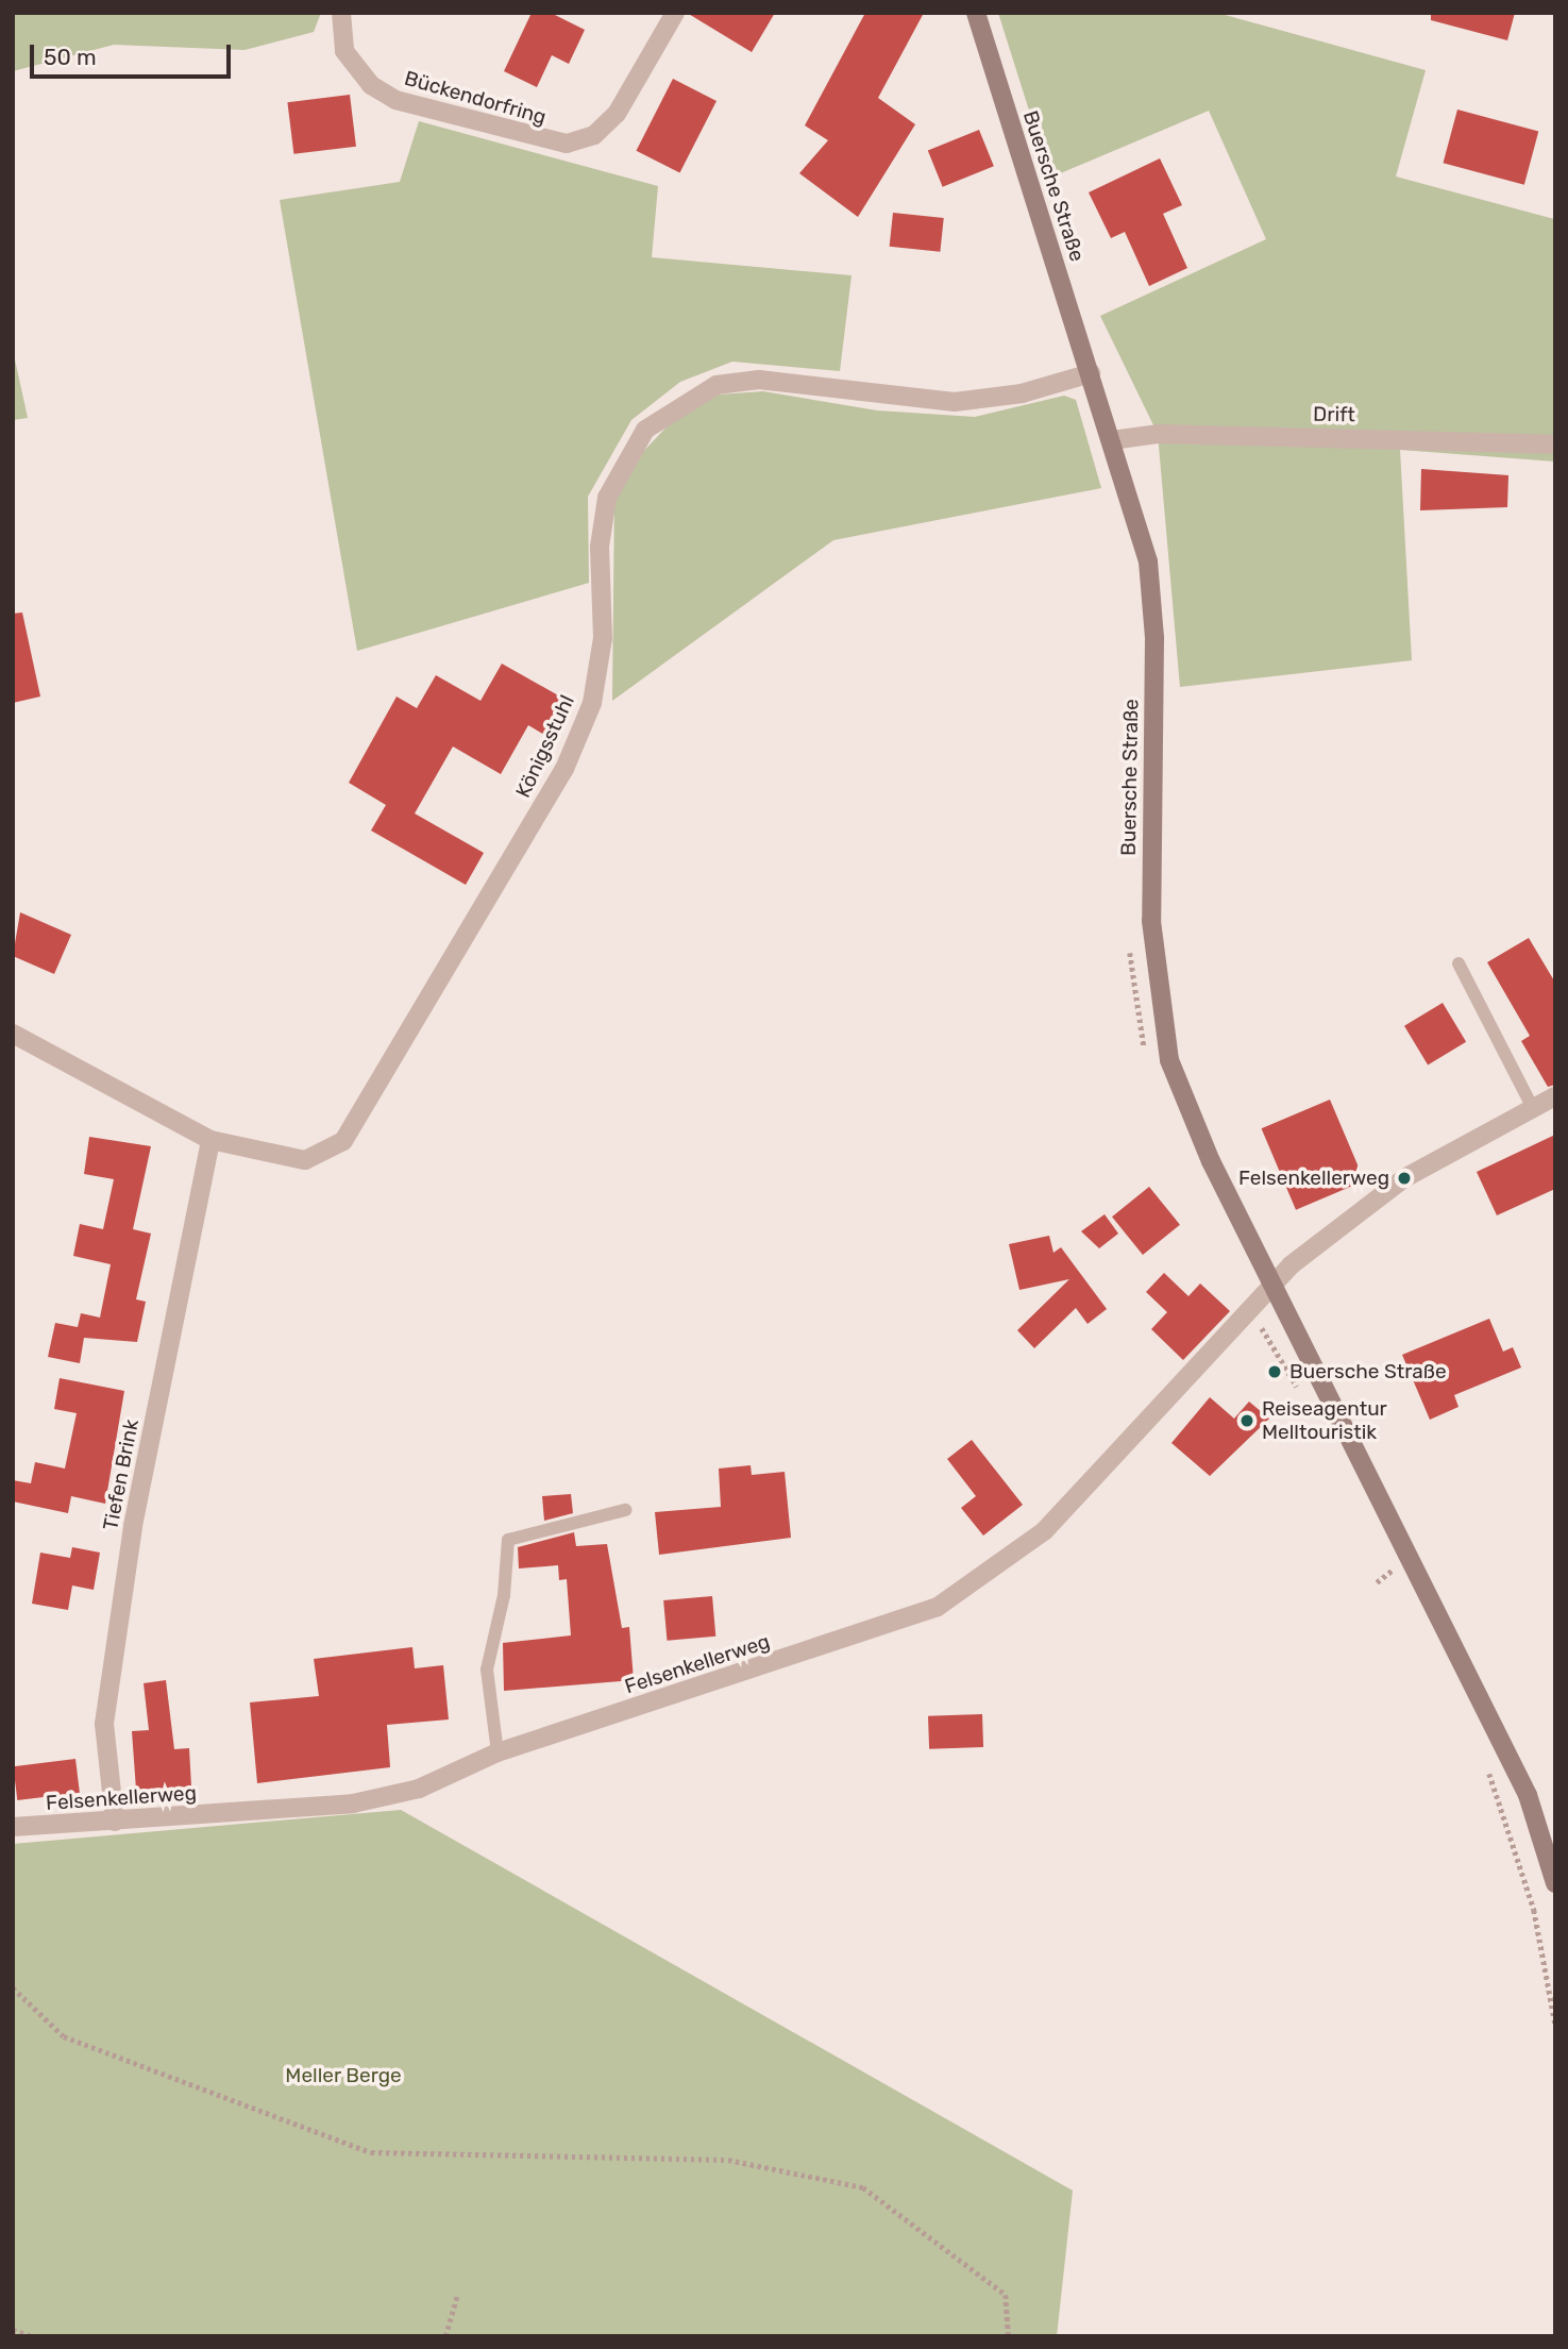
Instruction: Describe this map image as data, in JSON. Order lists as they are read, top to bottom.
{
  "streets": {
    "main road": ["Buersche Straße"],
    "street": [
      "Bückendorfring",
      "Drift",
      "Königsstuhl",
      "Tiefen Brink",
      "Felsenkellerweg"
    ]
  },
  "crossings": [
    ["Buersche Straße", "Drift"],
    ["Buersche Straße", "Königsstuhl"],
    ["Buersche Straße", "Felsenkellerweg"],
    ["Königsstuhl", "Tiefen Brink"],
    ["Tiefen Brink", "Felsenkellerweg"]
  ],
  "parks": ["Meller Berge"],
  "places": ["Felsenkellerweg", "Buersche Straße", "Reiseagentur Melltouristik"],
  "scale_bar": "50 m"
}
